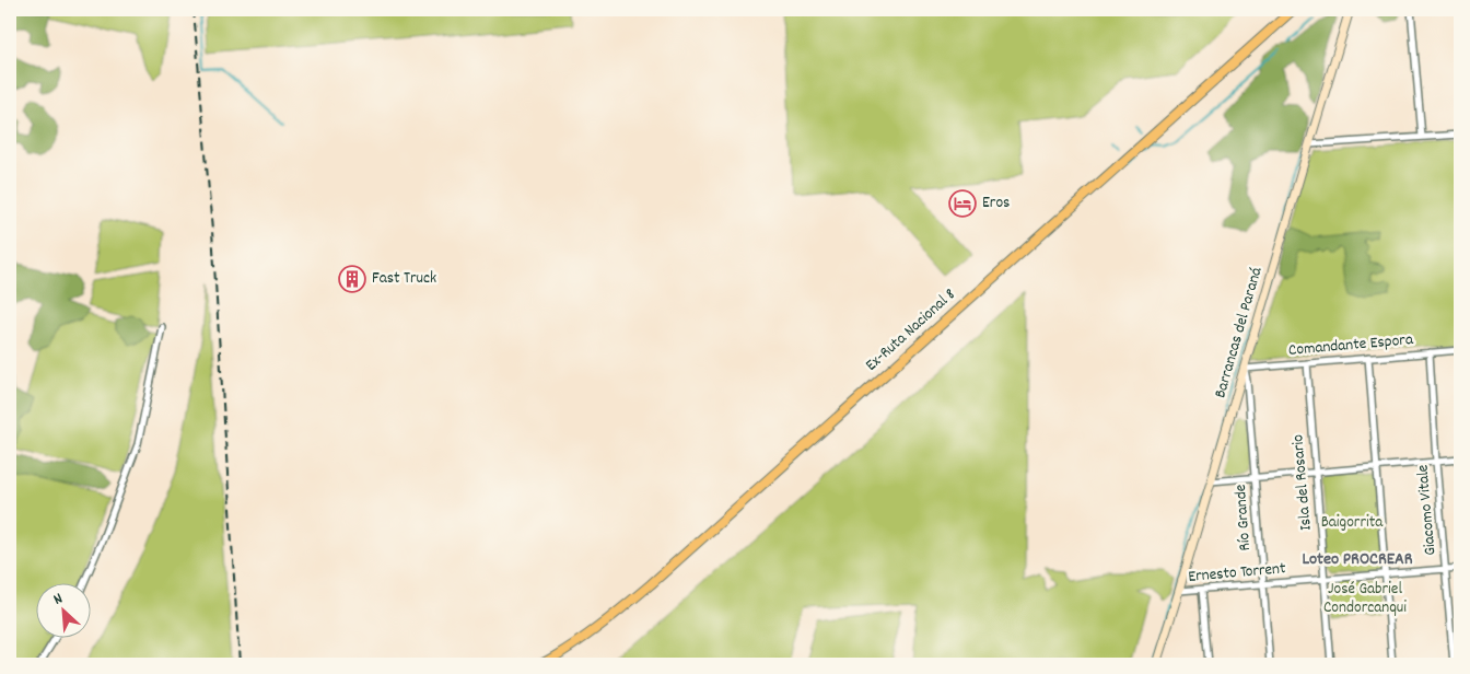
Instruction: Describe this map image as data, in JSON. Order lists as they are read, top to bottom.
{
  "streets": {
    "main road": ["Ex-Ruta Nacional 8"],
    "street": [
      "Barrancas del Paraná",
      "Comandante Espora",
      "Isla del Rosario",
      "Giacomo Vitale",
      "Río Grande",
      "Ernesto Torrent"
    ]
  },
  "crossings": [
    ["Barrancas del Paraná", "Comandante Espora"],
    ["Barrancas del Paraná", "Río Grande"],
    ["Barrancas del Paraná", "Ernesto Torrent"],
    ["Comandante Espora", "Isla del Rosario"],
    ["Comandante Espora", "Giacomo Vitale"],
    ["Comandante Espora", "Río Grande"],
    ["Isla del Rosario", "Ernesto Torrent"],
    ["Giacomo Vitale", "Ernesto Torrent"],
    ["Río Grande", "Ernesto Torrent"]
  ],
  "districts": ["Loteo PROCREAR"],
  "parks": ["Baigorrita", "José Gabriel Condorcanqui"],
  "places": {
    "hotel": ["Eros"],
    "building": ["Fast Truck"]
  },
  "north": "top left"
}
